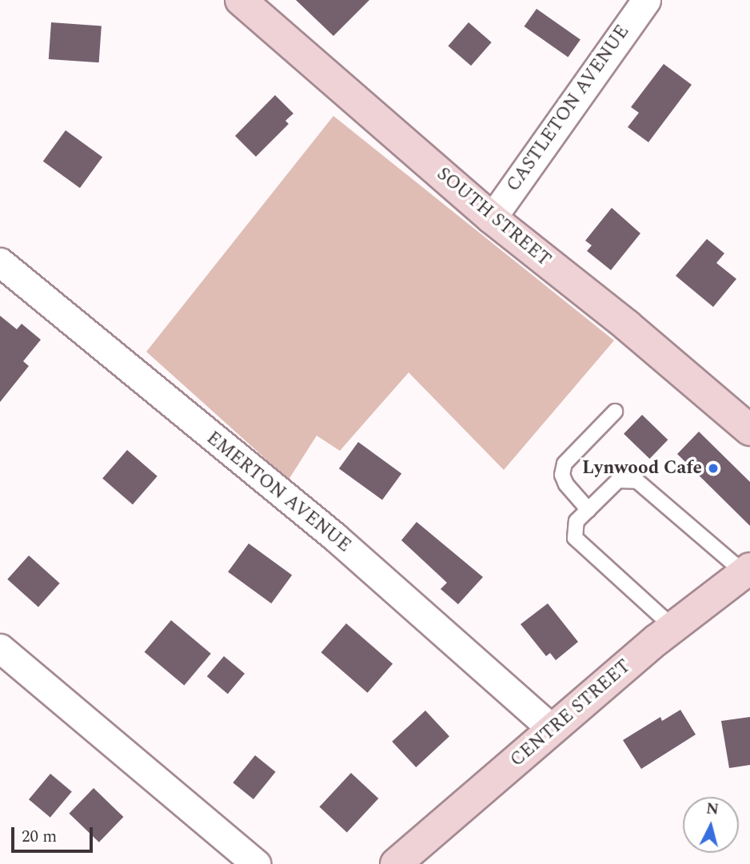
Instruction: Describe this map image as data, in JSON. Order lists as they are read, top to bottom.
{
  "streets": {
    "main road": ["SOUTH STREET", "CENTRE STREET"],
    "street": ["CASTLETON AVENUE", "EMERTON AVENUE"]
  },
  "crossings": [
    ["CASTLETON AVENUE", "SOUTH STREET"],
    ["EMERTON AVENUE", "CENTRE STREET"]
  ],
  "places": ["Lynwood Cafe"],
  "scale_bar": "20 m",
  "north": "top"
}
